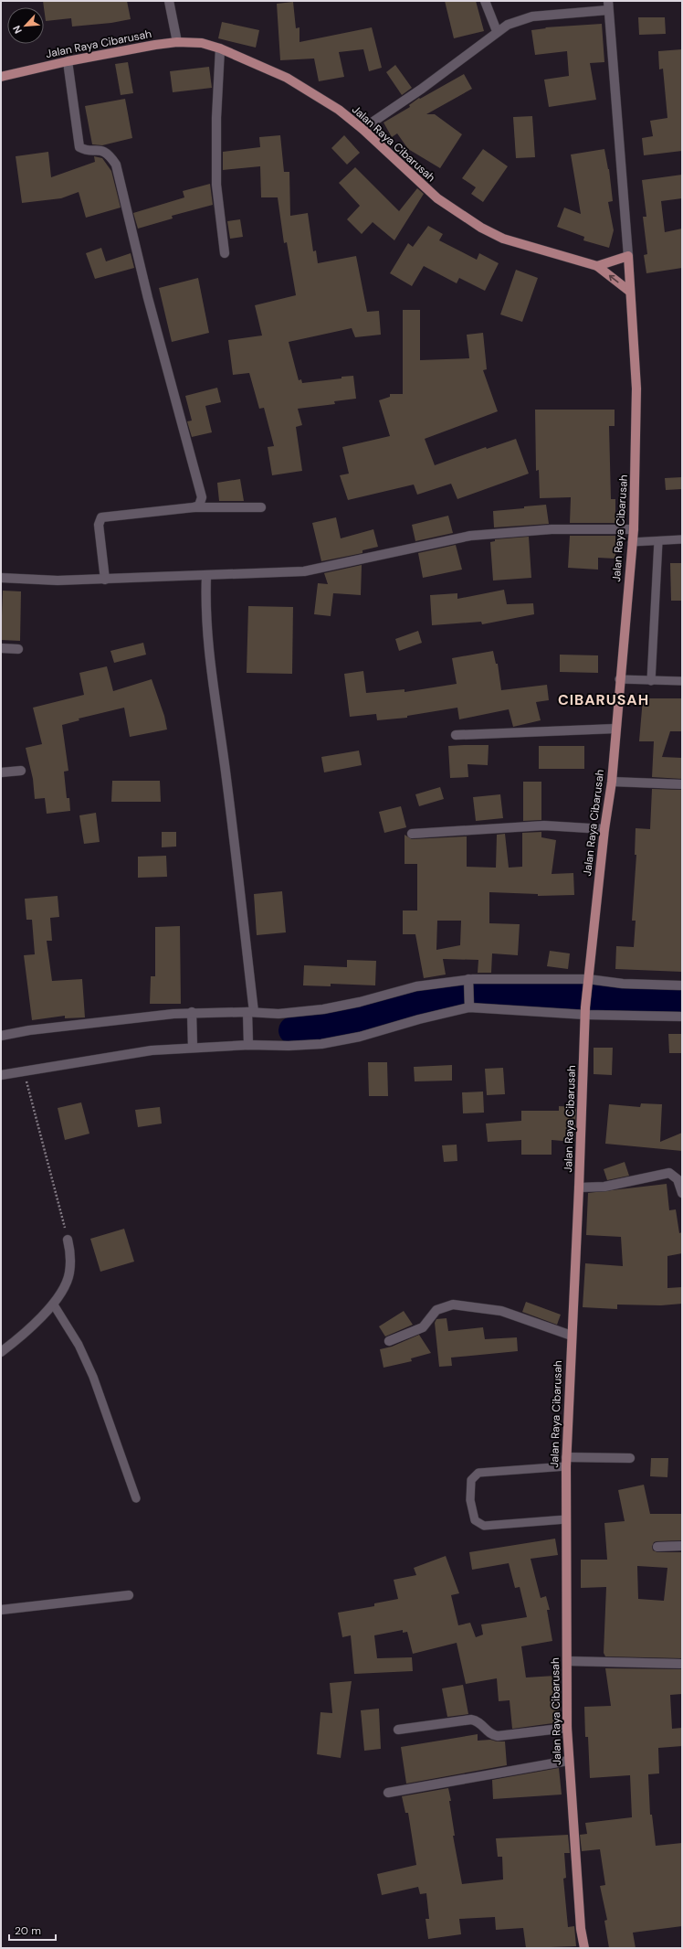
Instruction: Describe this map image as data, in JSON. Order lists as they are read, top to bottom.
{
  "streets": {
    "main road": ["Jalan Raya Cibarusah"]
  },
  "districts": ["CIBARUSAH"],
  "scale_bar": "20 m",
  "north": "bottom left"
}
